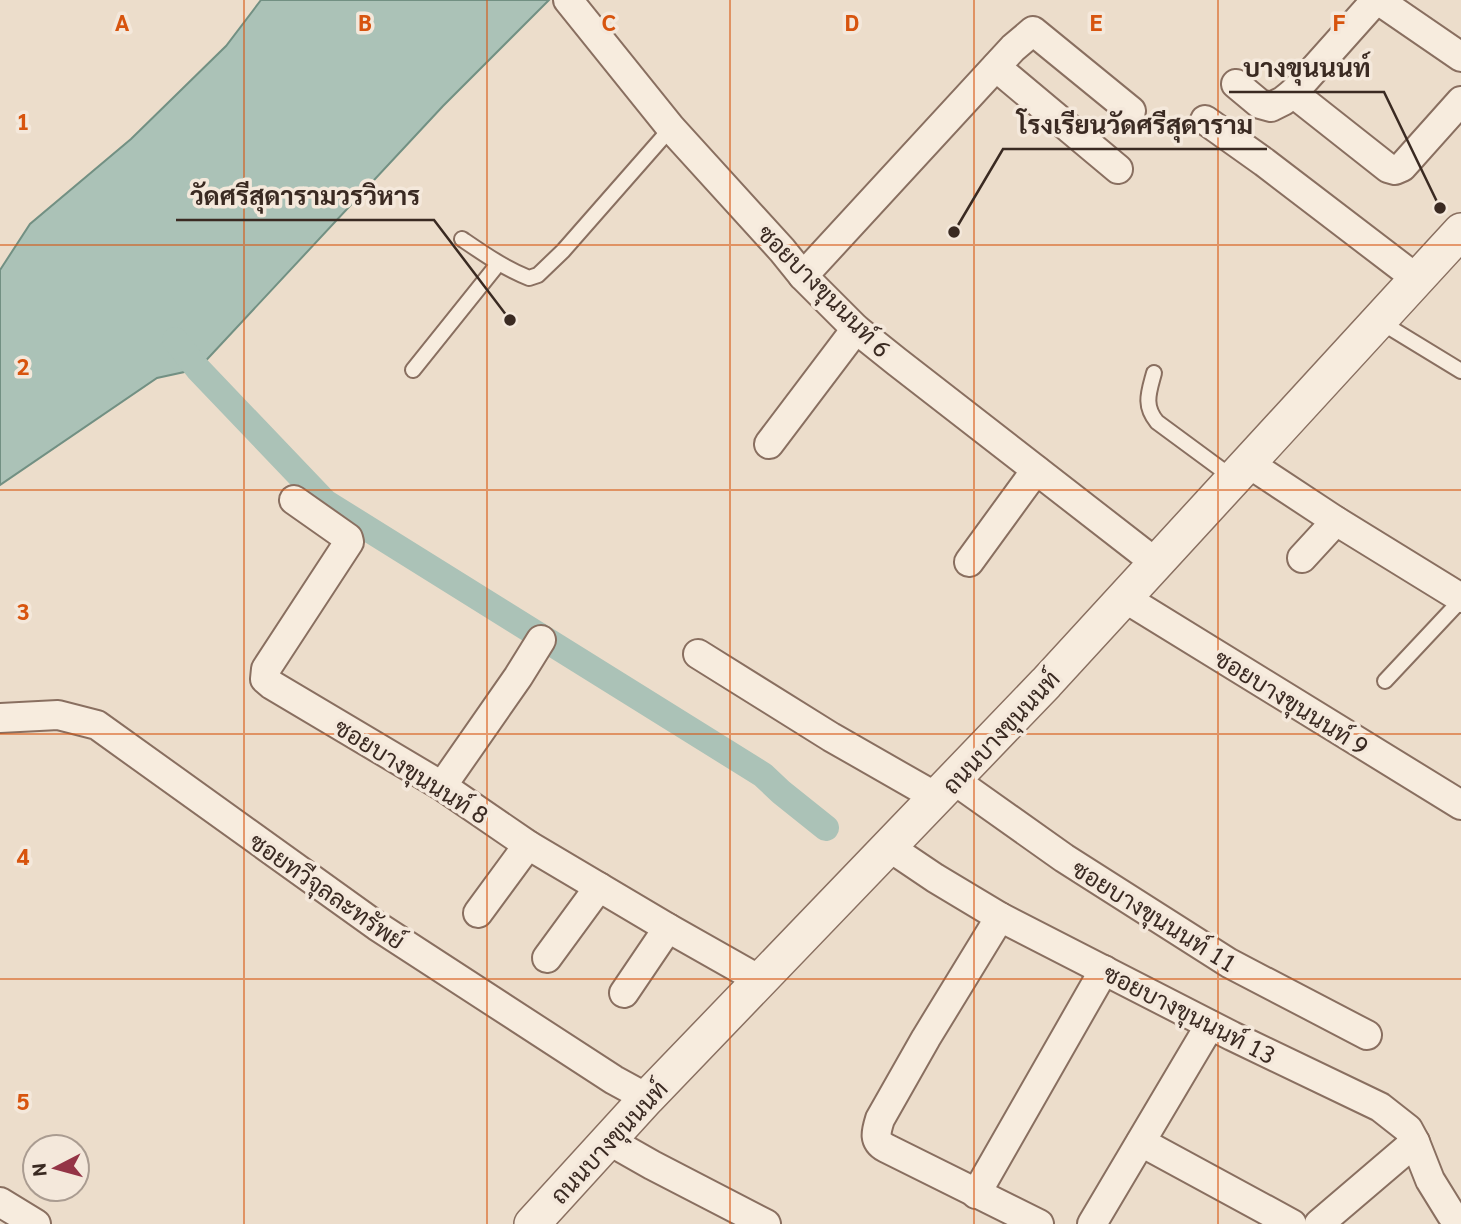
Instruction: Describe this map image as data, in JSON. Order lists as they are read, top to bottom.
{
  "streets": {
    "street": [
      "ซอยบางขุนนนท์ 6",
      "ซอยบางขุนนนท์ 9",
      "ถนนบางขุนนนท์",
      "ซอยบางขุนนนท์ 8",
      "ซอยทวีจุลละทรัพย์",
      "ซอยบางขุนนนท์ 11",
      "ซอยบางขุนนนท์ 13"
    ]
  },
  "crossings": [
    ["ซอยบางขุนนนท์ 6", "ถนนบางขุนนนท์"],
    ["ซอยบางขุนนนท์ 9", "ถนนบางขุนนนท์"],
    ["ถนนบางขุนนนท์", "ซอยบางขุนนนท์ 8"],
    ["ถนนบางขุนนนท์", "ซอยทวีจุลละทรัพย์"],
    ["ถนนบางขุนนนท์", "ซอยบางขุนนนท์ 11"],
    ["ถนนบางขุนนนท์", "ซอยบางขุนนนท์ 13"]
  ],
  "places": ["บางขุนนนท์", "โรงเรียนวัดศรีสุดาราม", "วัดศรีสุดารามวรวิหาร"],
  "north": "left",
  "grid": {
    "columns": [
      "A",
      "B",
      "C",
      "D",
      "E",
      "F"
    ],
    "rows": [
      "1",
      "2",
      "3",
      "4",
      "5"
    ]
  }
}
